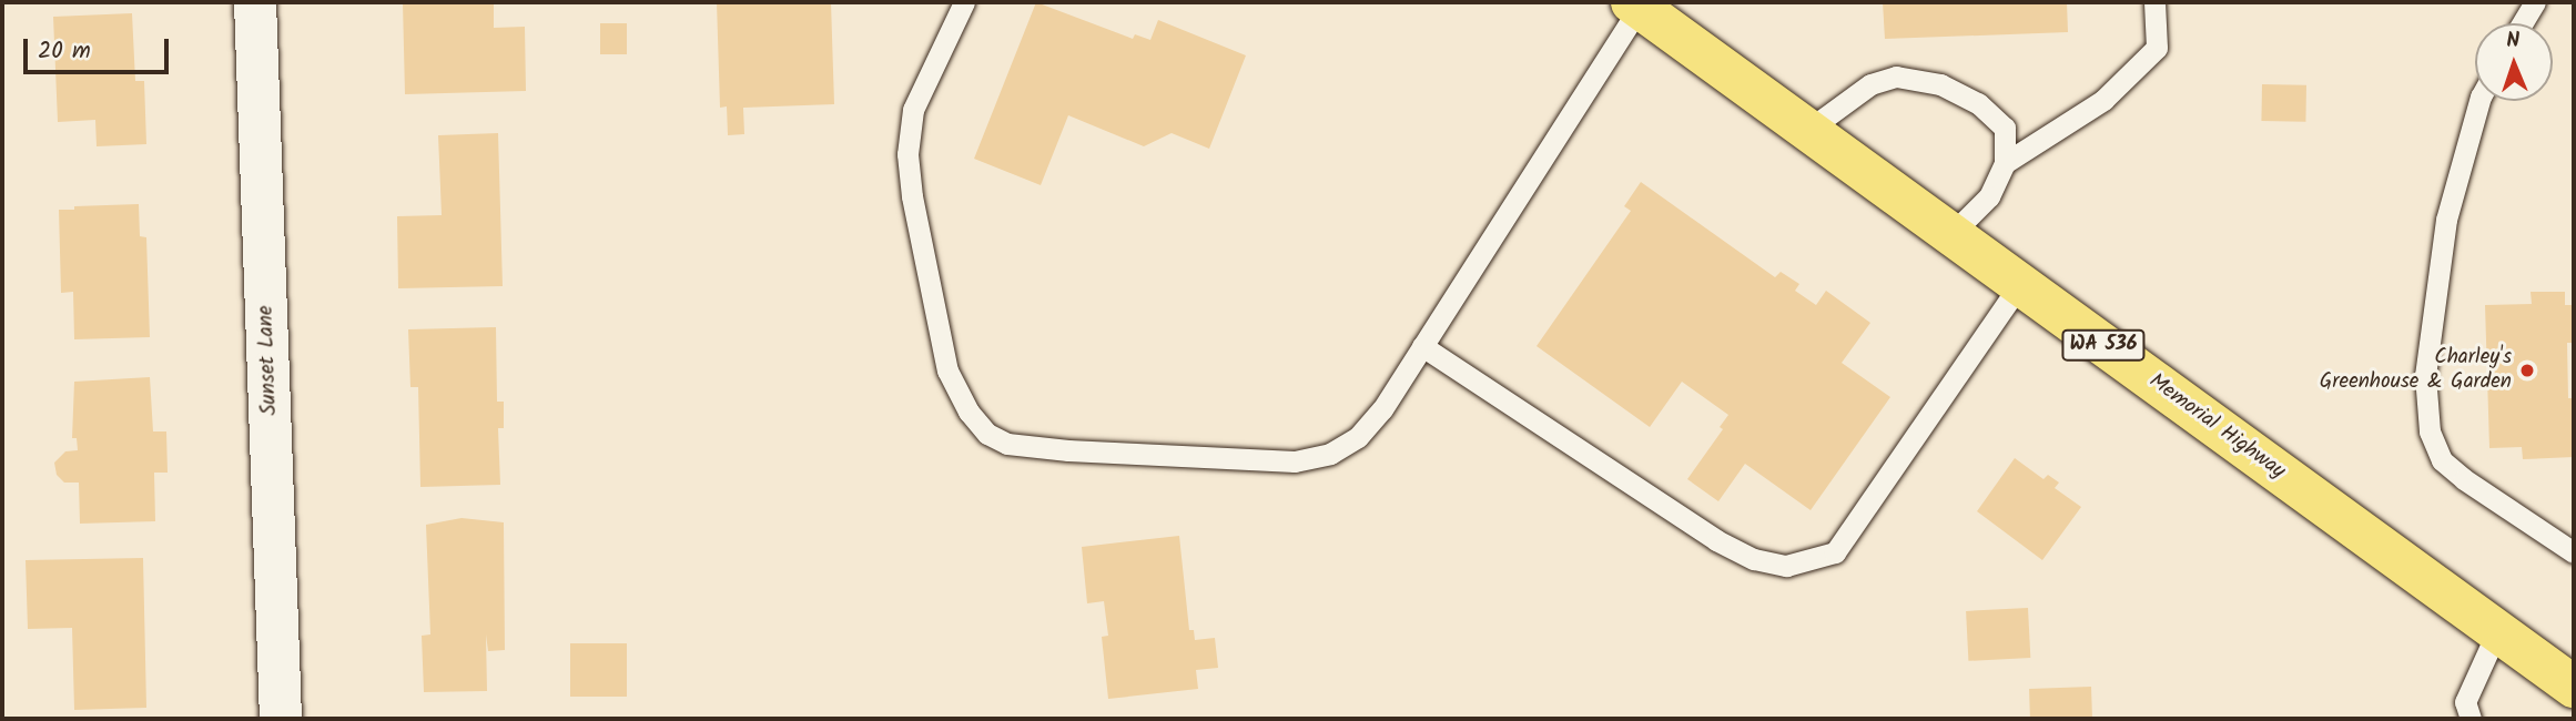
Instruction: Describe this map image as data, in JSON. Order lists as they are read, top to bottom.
{
  "streets": {
    "main road": ["WA 536", "Memorial Highway"],
    "street": ["Sunset Lane"]
  },
  "places": ["Charley's Greenhouse & Garden"],
  "scale_bar": "20 m",
  "north": "top"
}
